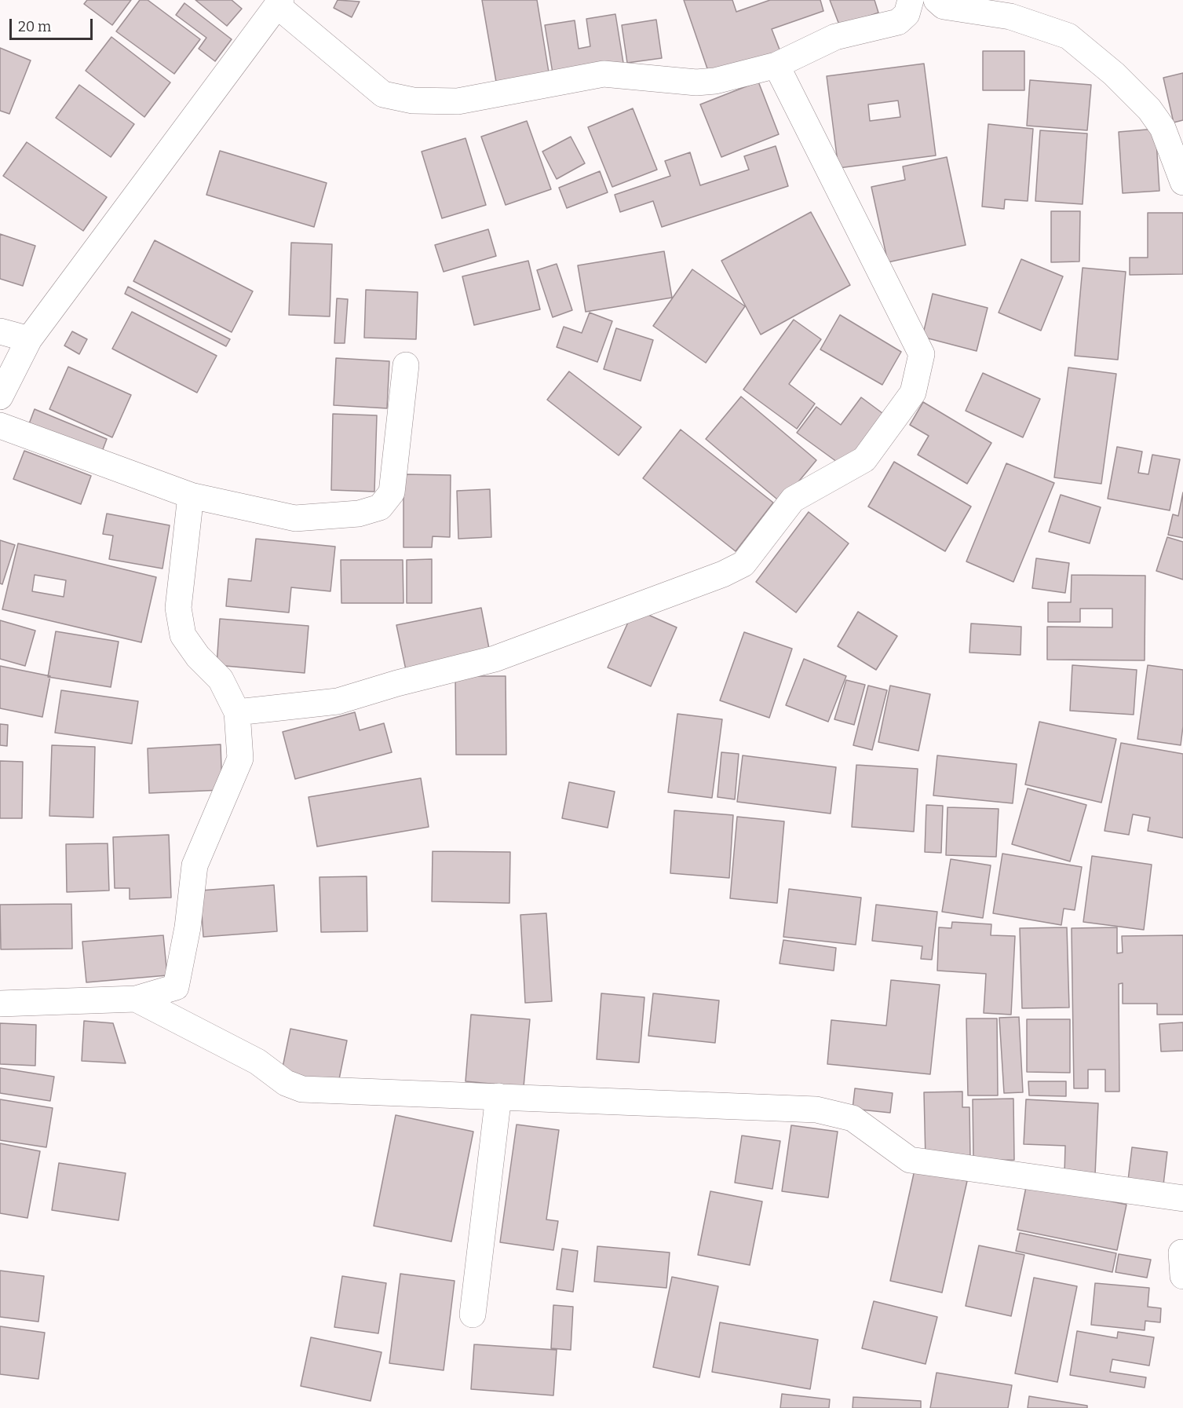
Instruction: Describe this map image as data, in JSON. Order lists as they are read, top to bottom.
{
  "scale_bar": "20 m"
}
